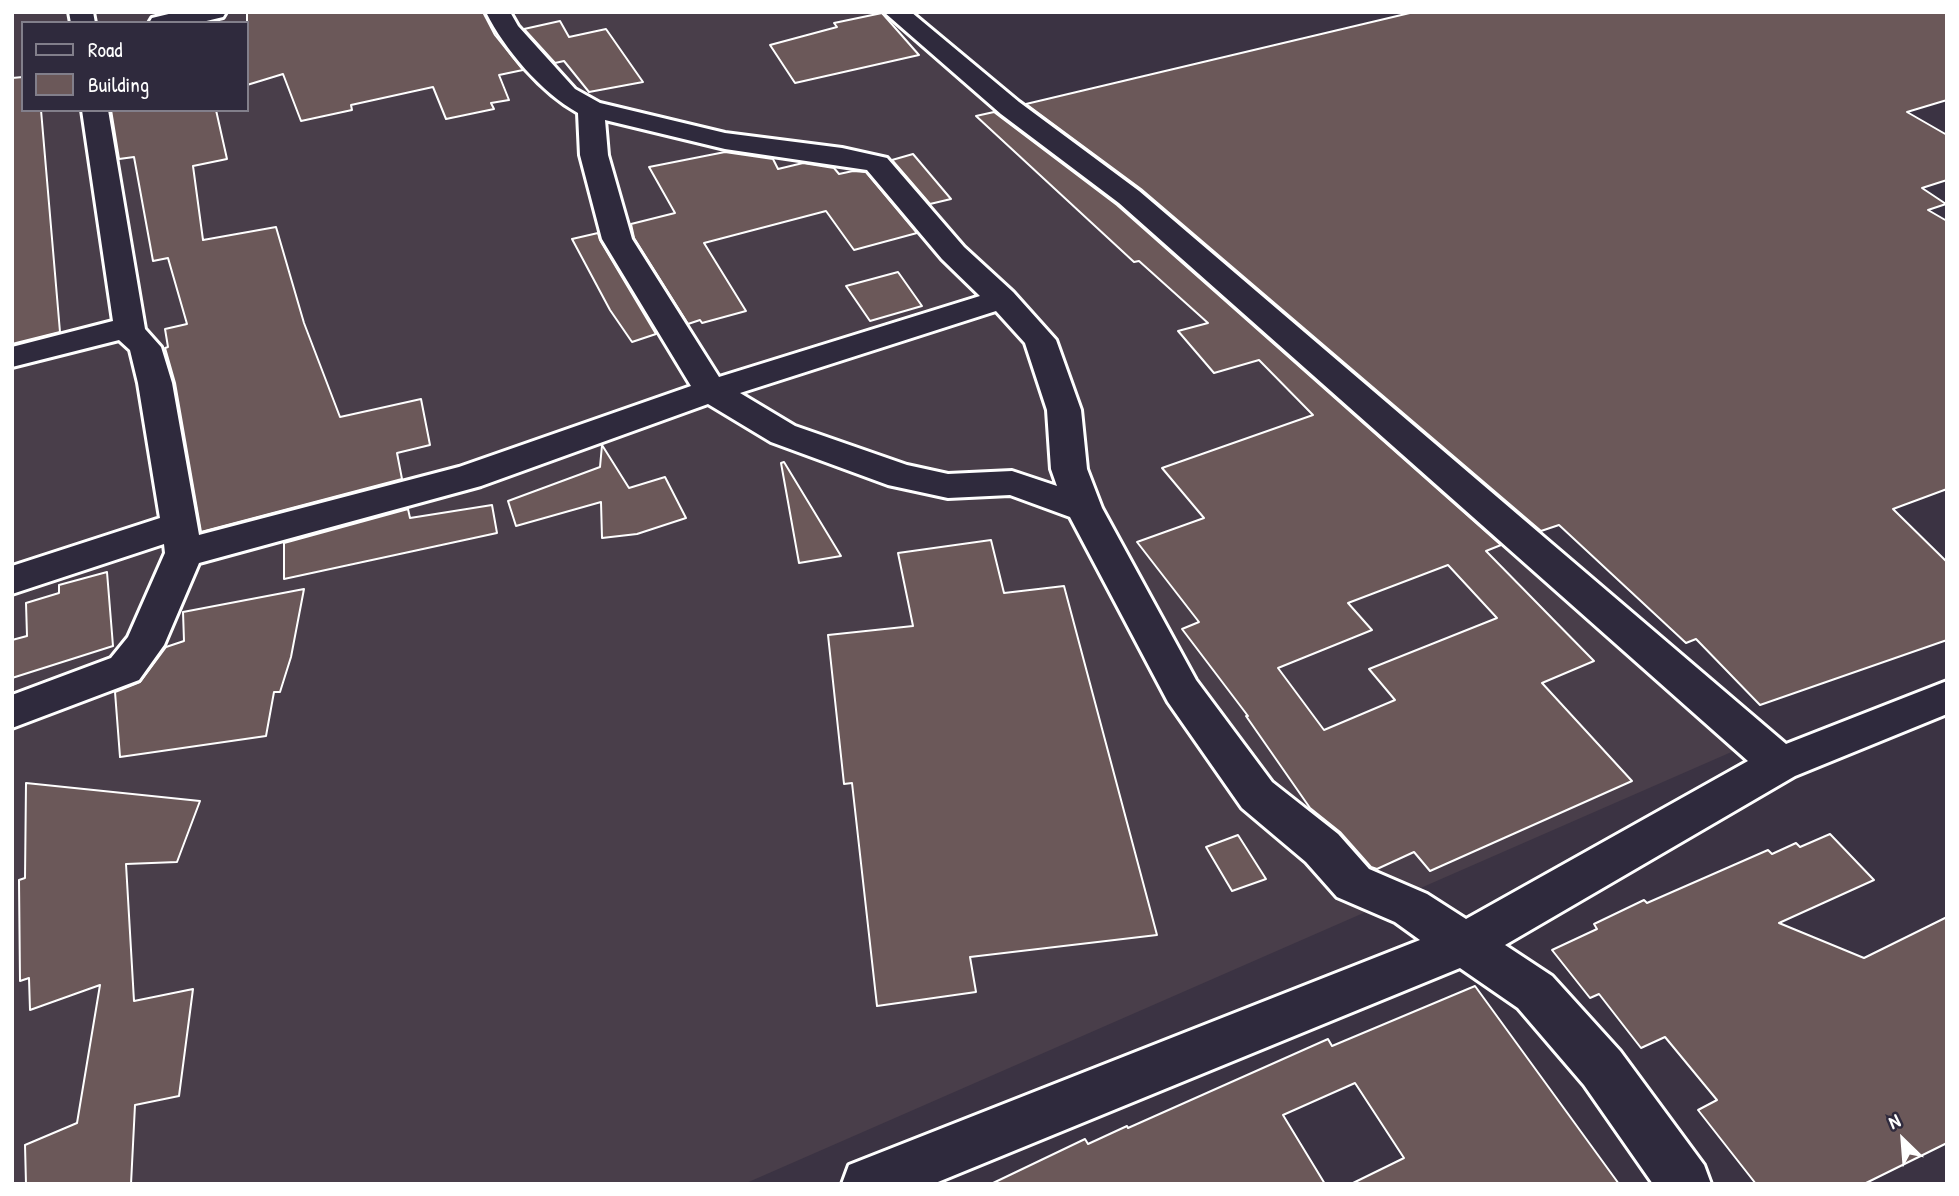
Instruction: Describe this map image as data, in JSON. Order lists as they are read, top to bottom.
{
  "legend": ["Road", "Building"],
  "north": "top left"
}
